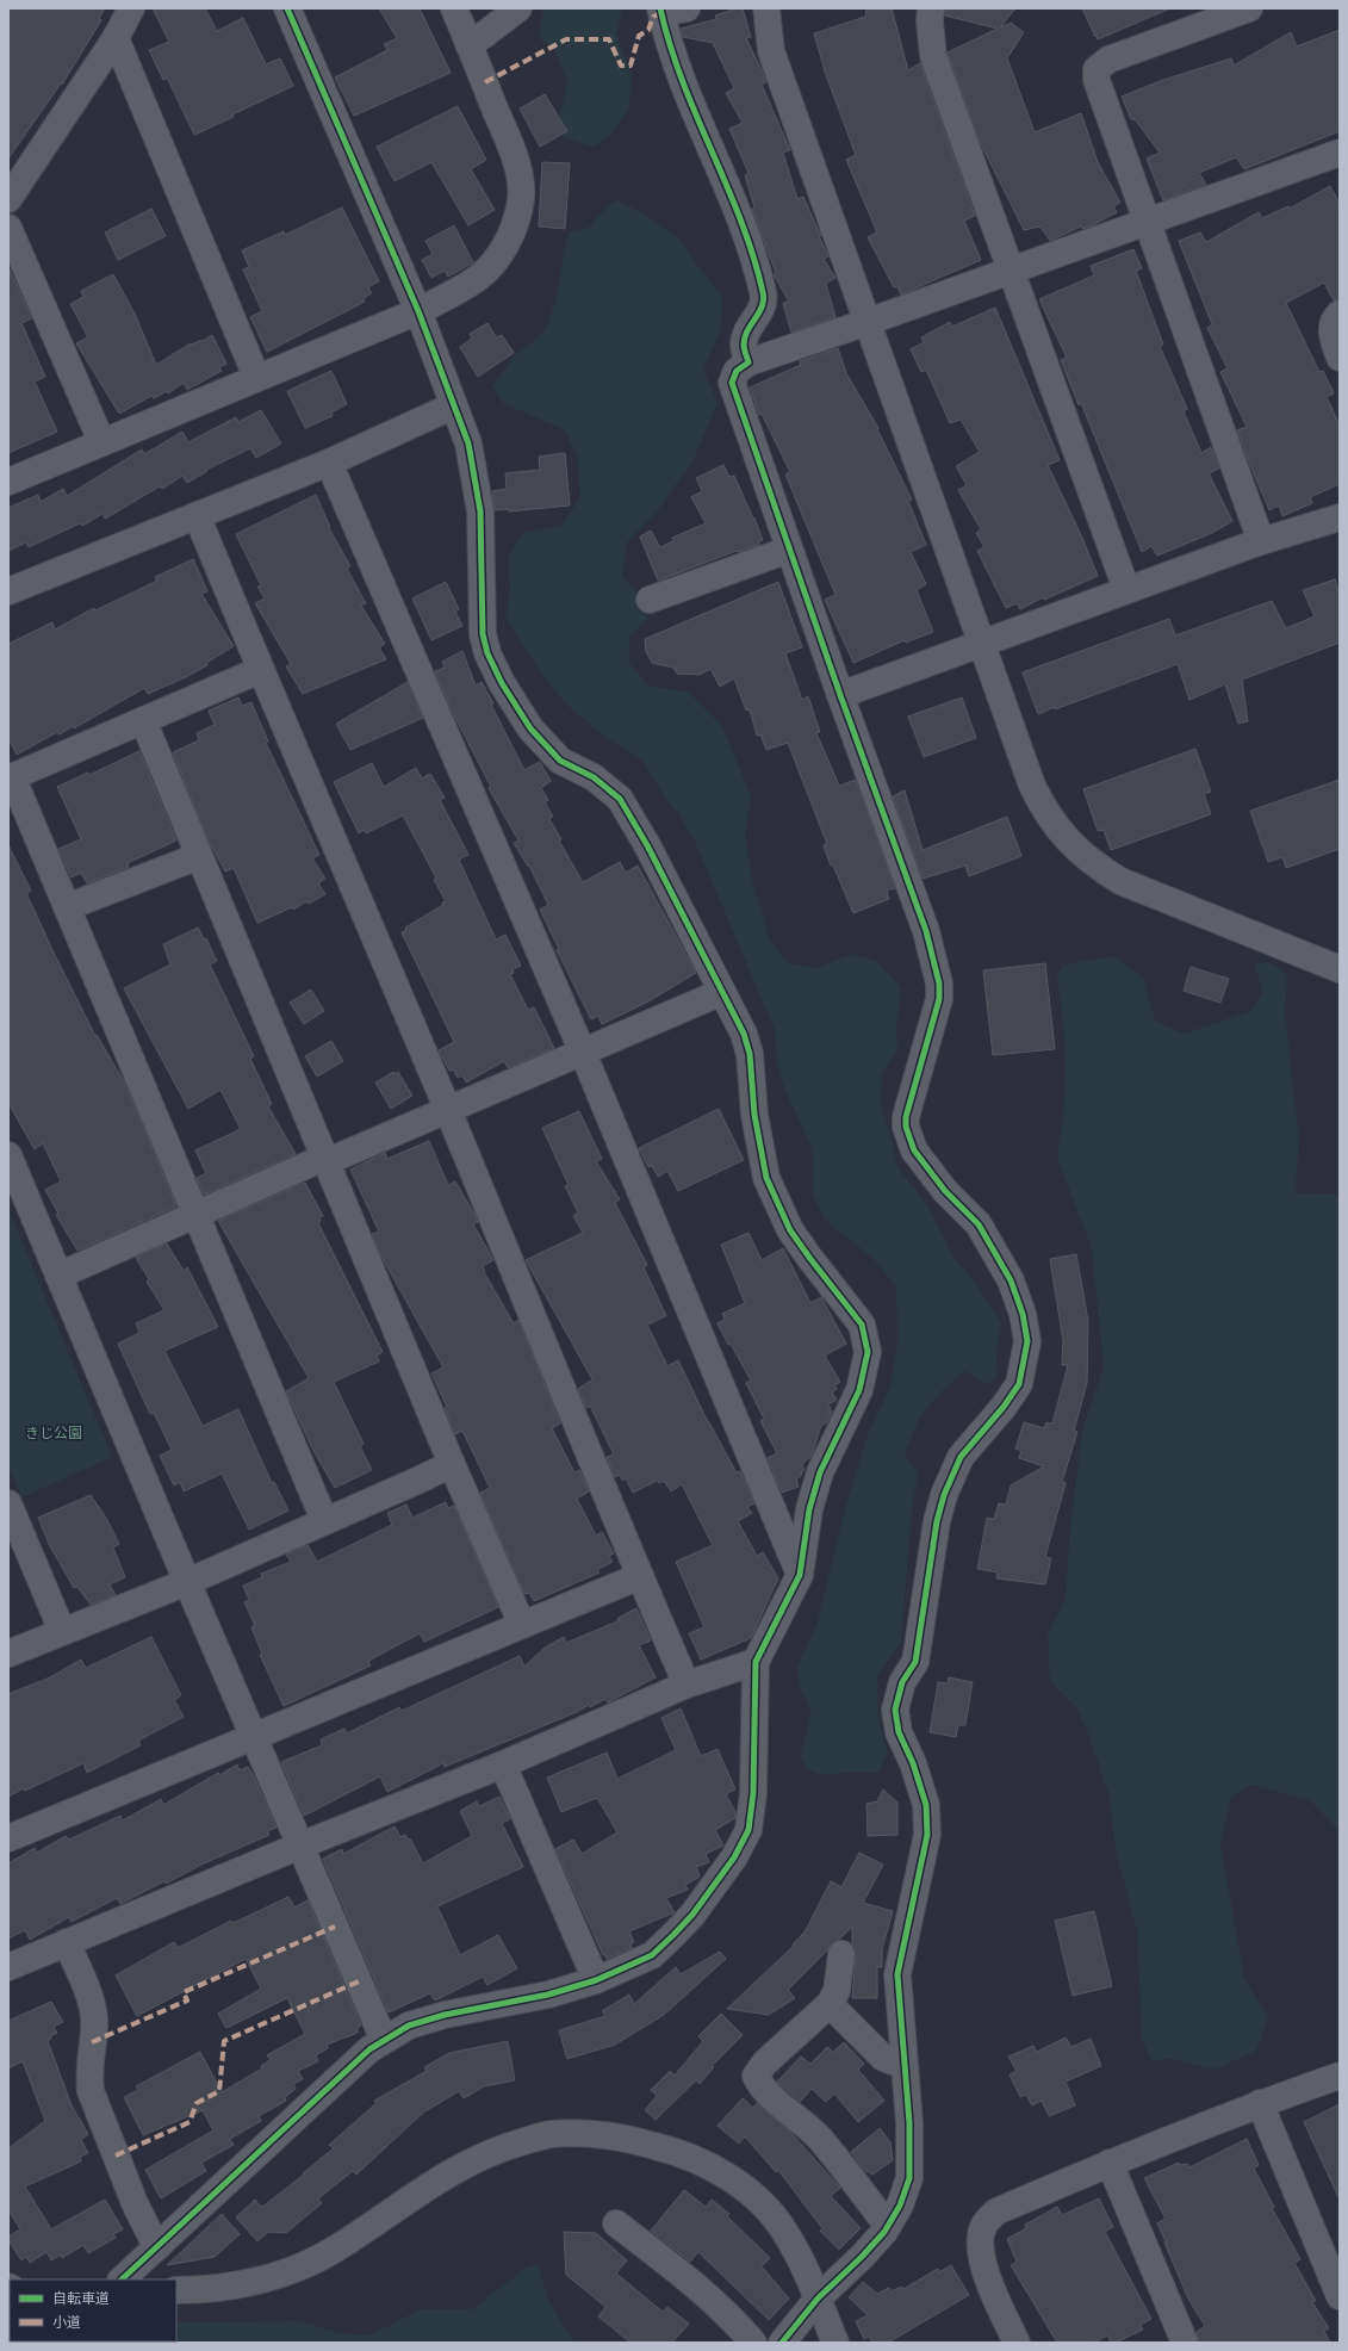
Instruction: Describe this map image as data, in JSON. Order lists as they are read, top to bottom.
{
  "parks": ["きじ公園"],
  "legend": ["自転車道", "小道"]
}
